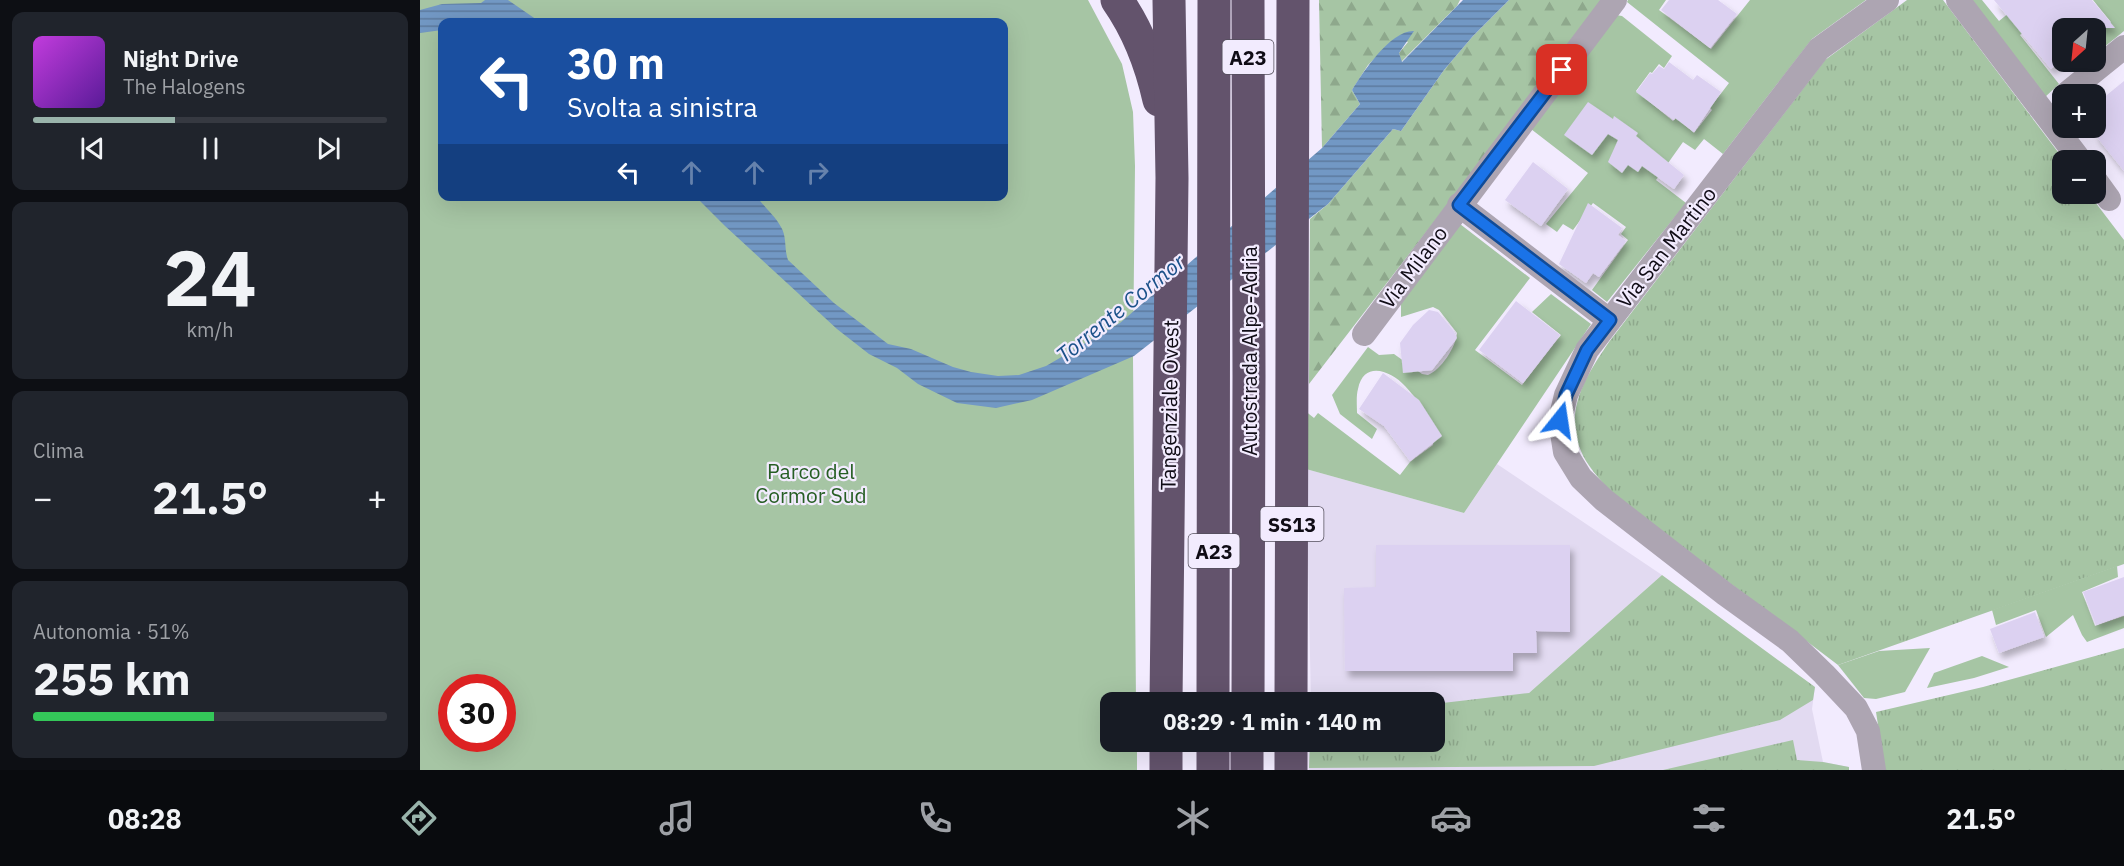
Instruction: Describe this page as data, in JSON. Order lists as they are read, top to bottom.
{
  "streets": {
    "highway": [
      "A23",
      "Autostrada Alpe-Adria",
      "Tangenziale Ovest",
      "SS13"
    ],
    "street": ["Via San Martino", "Via Milano"]
  },
  "water": ["Torrente Cormor"],
  "parks": ["Parco del Cormor Sud"],
  "north": "bottom left",
  "page": {
    "map_buttons": ["+", "−"],
    "turn": ["30 m", "Svolta a sinistra"],
    "song": ["Night Drive", "The Halogens"],
    "tile": [
      ["24", "km/h"],
      "Clima",
      ["Autonomia · 51%", "255 km"]
    ],
    "heat": ["−", "21.5°", "+"],
    "limit": "30",
    "trip": "08:29 · 1 min · 140 m",
    "tabs": ["08:28", "21.5°"]
  }
}
